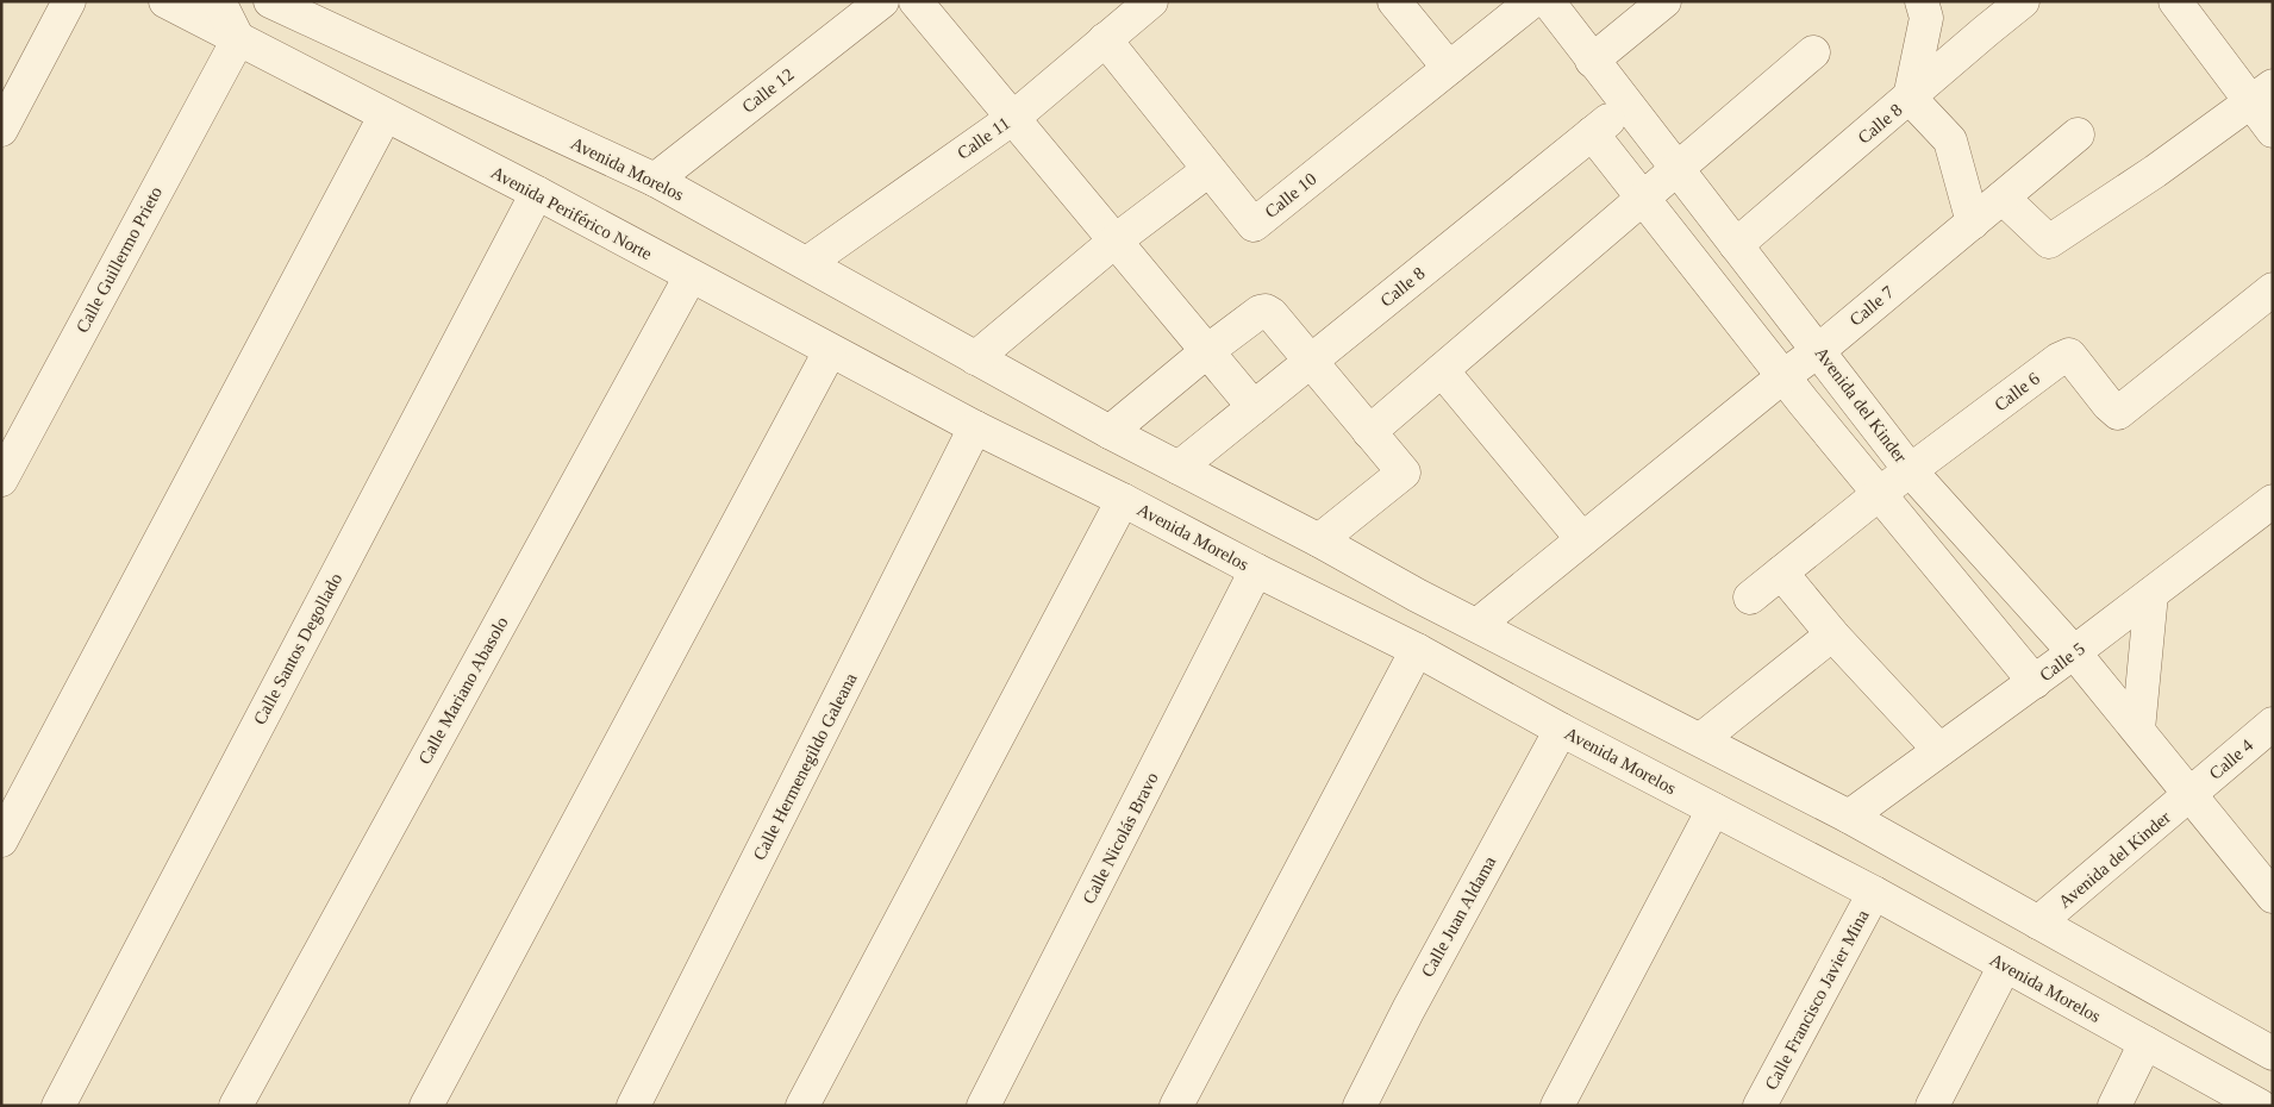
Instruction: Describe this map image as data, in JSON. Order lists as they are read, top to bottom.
{
  "streets": {
    "street": [
      "Calle 12",
      "Calle 8",
      "Calle 11",
      "Avenida Morelos",
      "Calle 10",
      "Avenida Periférico Norte",
      "Calle Guillermo Prieto",
      "Calle 7",
      "Calle 6",
      "Avenida del Kinder",
      "Calle Santos Degollado",
      "Calle 5",
      "Calle Mariano Abasolo",
      "Calle 4",
      "Calle Hermenegildo Galeana",
      "Calle Nicolás Bravo",
      "Calle Juan Aldama",
      "Calle Francisco Javier Mina"
    ]
  },
  "crossings": [
    ["Calle 12", "Avenida Morelos"],
    ["Calle 8", "Avenida Morelos"],
    ["Calle 8", "Avenida del Kinder"],
    ["Calle 11", "Avenida Morelos"],
    ["Avenida Morelos", "Avenida Periférico Norte"],
    ["Avenida Morelos", "Calle 7"],
    ["Avenida Morelos", "Calle Hermenegildo Galeana"],
    ["Avenida Morelos", "Calle Nicolás Bravo"],
    ["Avenida Morelos", "Calle Juan Aldama"],
    ["Avenida Morelos", "Calle Francisco Javier Mina"],
    ["Avenida Periférico Norte", "Calle Guillermo Prieto"],
    ["Avenida Periférico Norte", "Calle Santos Degollado"],
    ["Avenida Periférico Norte", "Calle Mariano Abasolo"],
    ["Avenida Periférico Norte", "Calle Hermenegildo Galeana"],
    ["Calle 7", "Avenida del Kinder"],
    ["Calle 6", "Avenida del Kinder"],
    ["Avenida del Kinder", "Calle 5"],
    ["Avenida del Kinder", "Calle 4"]
  ]
}
